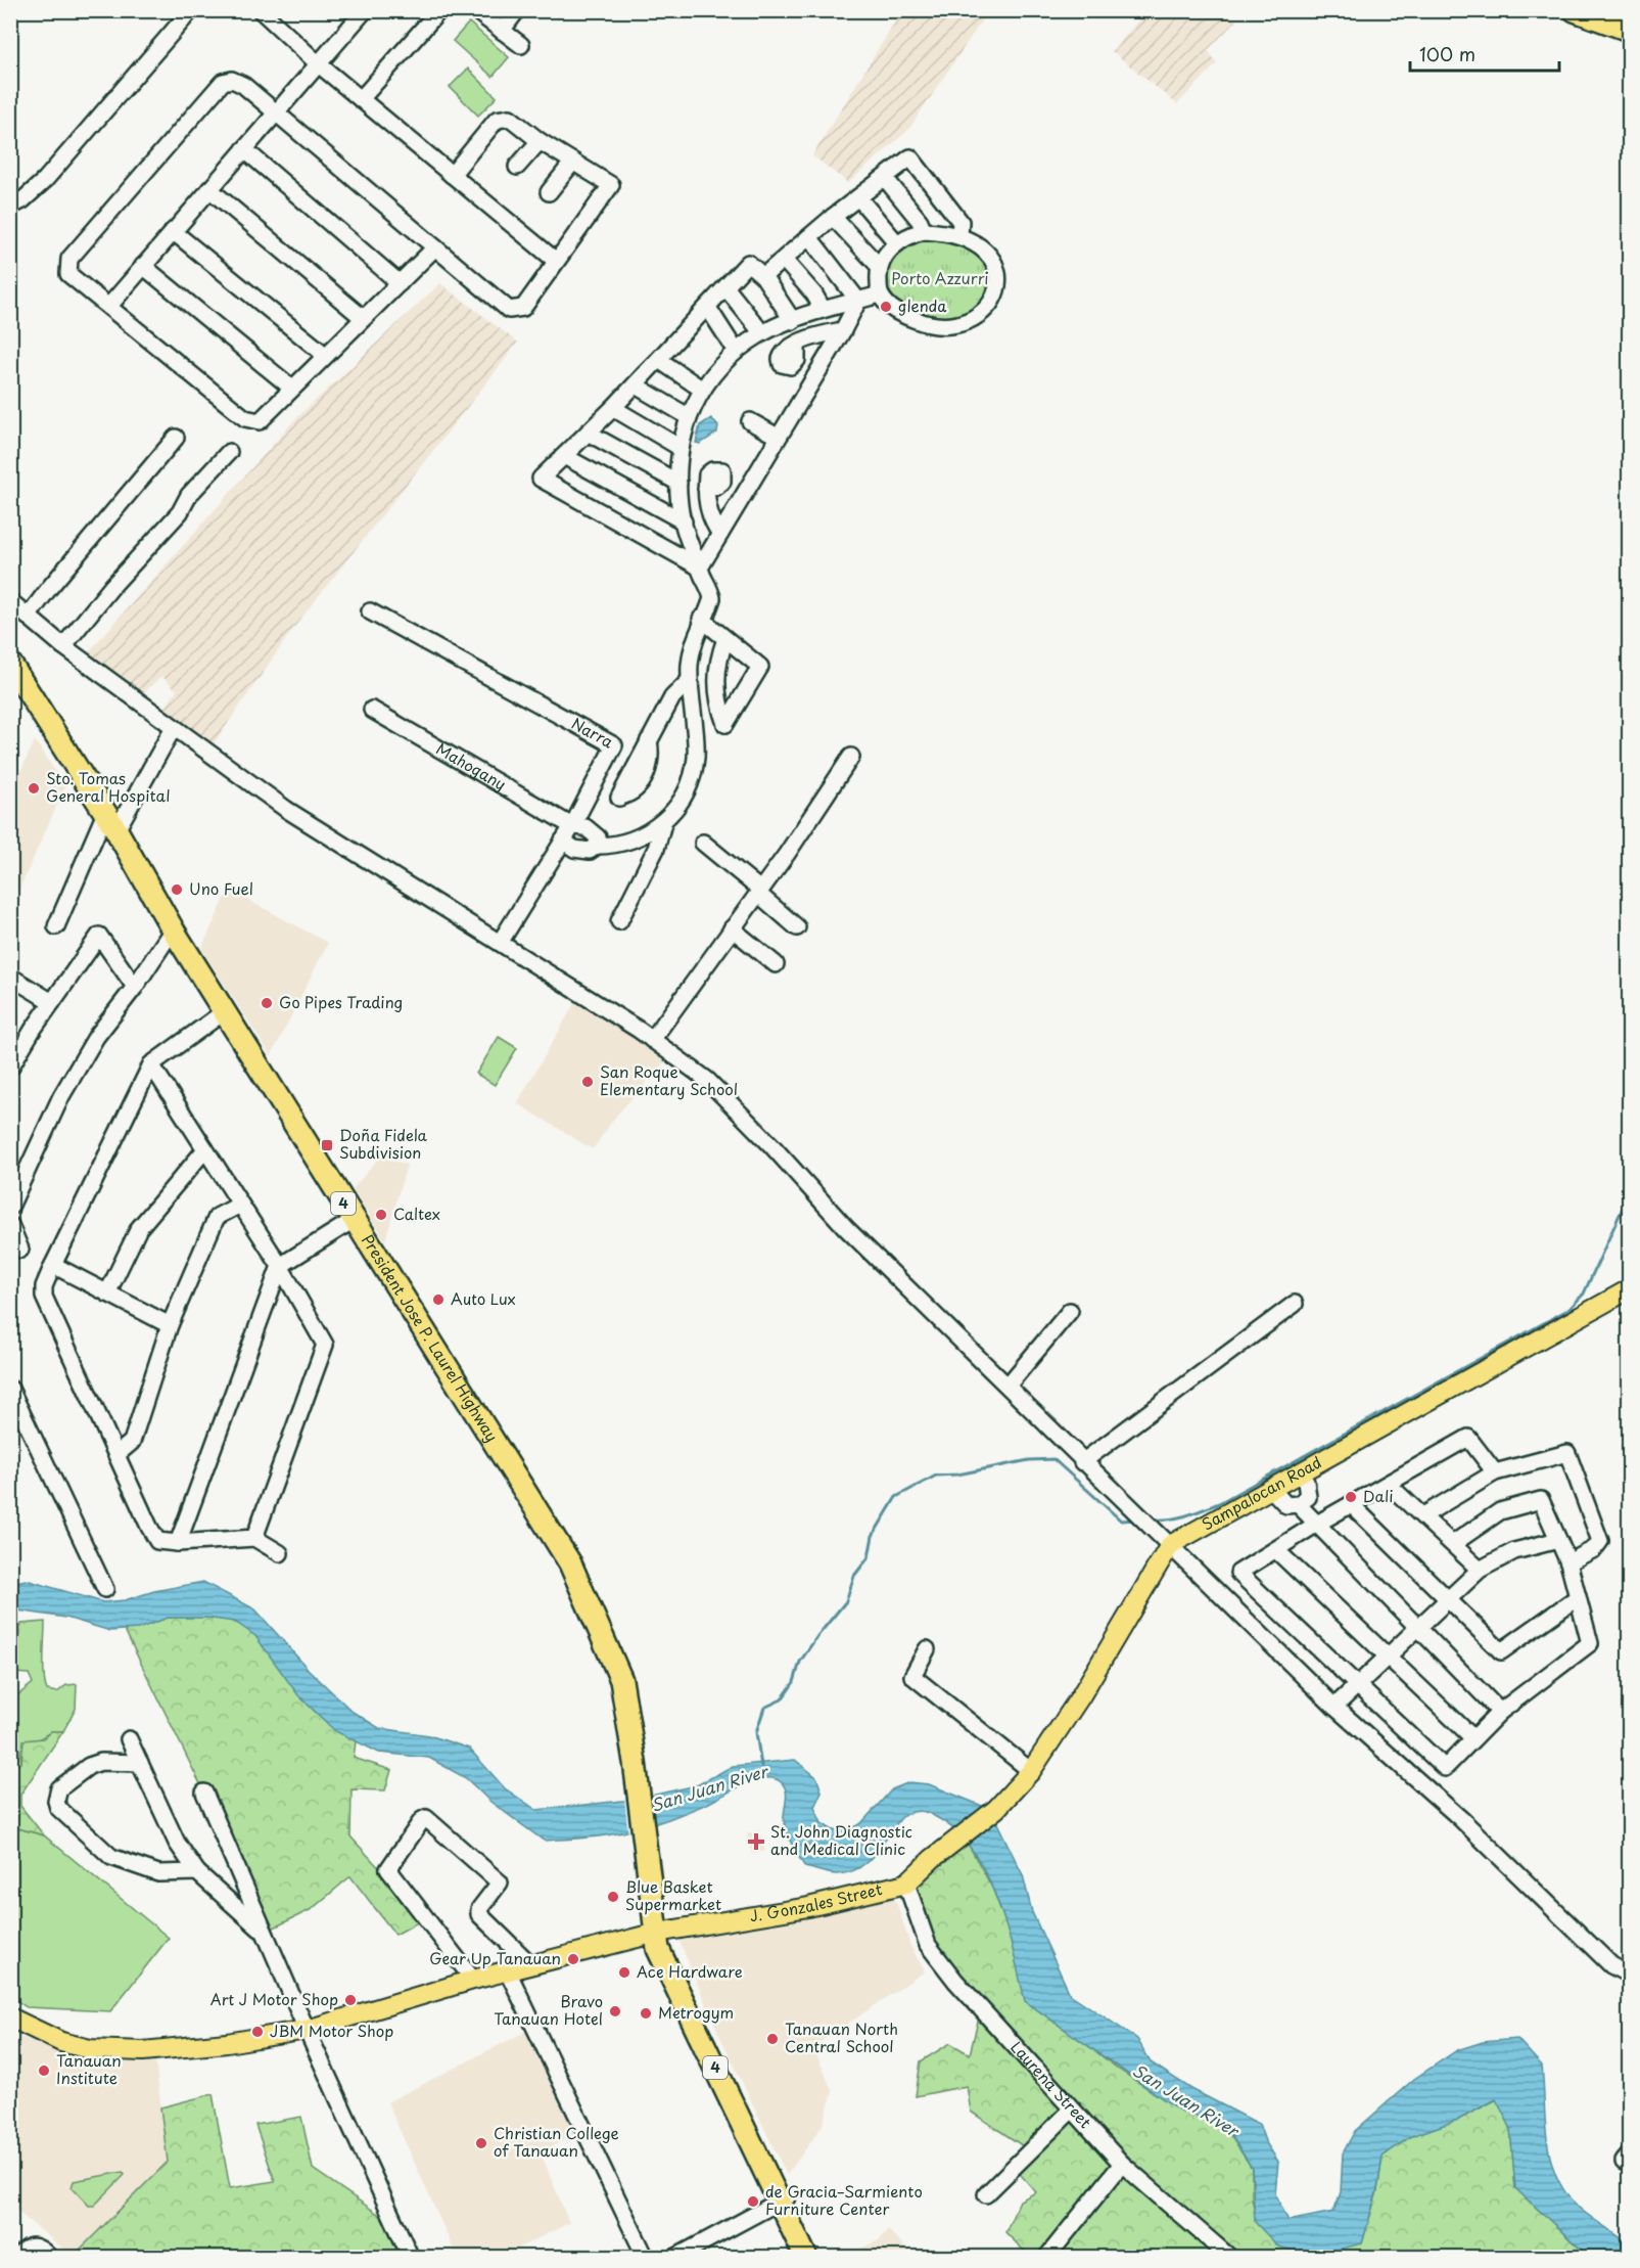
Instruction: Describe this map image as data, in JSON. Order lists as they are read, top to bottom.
{
  "streets": {
    "highway": ["4", "President Jose P. Laurel Highway"],
    "main road": ["Sampalocan Road", "J. Gonzales Street"],
    "street": ["Narra", "Mahogany", "Laurena Street"]
  },
  "crossings": [
    ["Narra", "Mahogany"],
    ["President Jose P. Laurel Highway", "J. Gonzales Street"],
    ["Sampalocan Road", "J. Gonzales Street"],
    ["Sampalocan Road", "Laurena Street"],
    ["J. Gonzales Street", "Laurena Street"]
  ],
  "water": ["San Juan River"],
  "parks": ["Porto Azzurri"],
  "places": {
    "other": [
      "glenda",
      "Sto. Tomas General Hospital",
      "Uno Fuel",
      "Go Pipes Trading",
      "San Roque Elementary School",
      "Caltex",
      "Auto Lux",
      "Dali",
      "Blue Basket Supermarket",
      "Gear Up Tanauan",
      "Ace Hardware",
      "Art J Motor Shop",
      "Bravo Tanauan Hotel",
      "Metrogym",
      "JBM Motor Shop",
      "Tanauan North Central School",
      "Tanauan Institute",
      "Christian College of Tanauan",
      "de Gracia–Sarmiento Furniture Center"
    ],
    "transit": ["Doña Fidela Subdivision"],
    "health": ["St. John Diagnostic and Medical Clinic"]
  },
  "scale_bar": "100 m"
}
